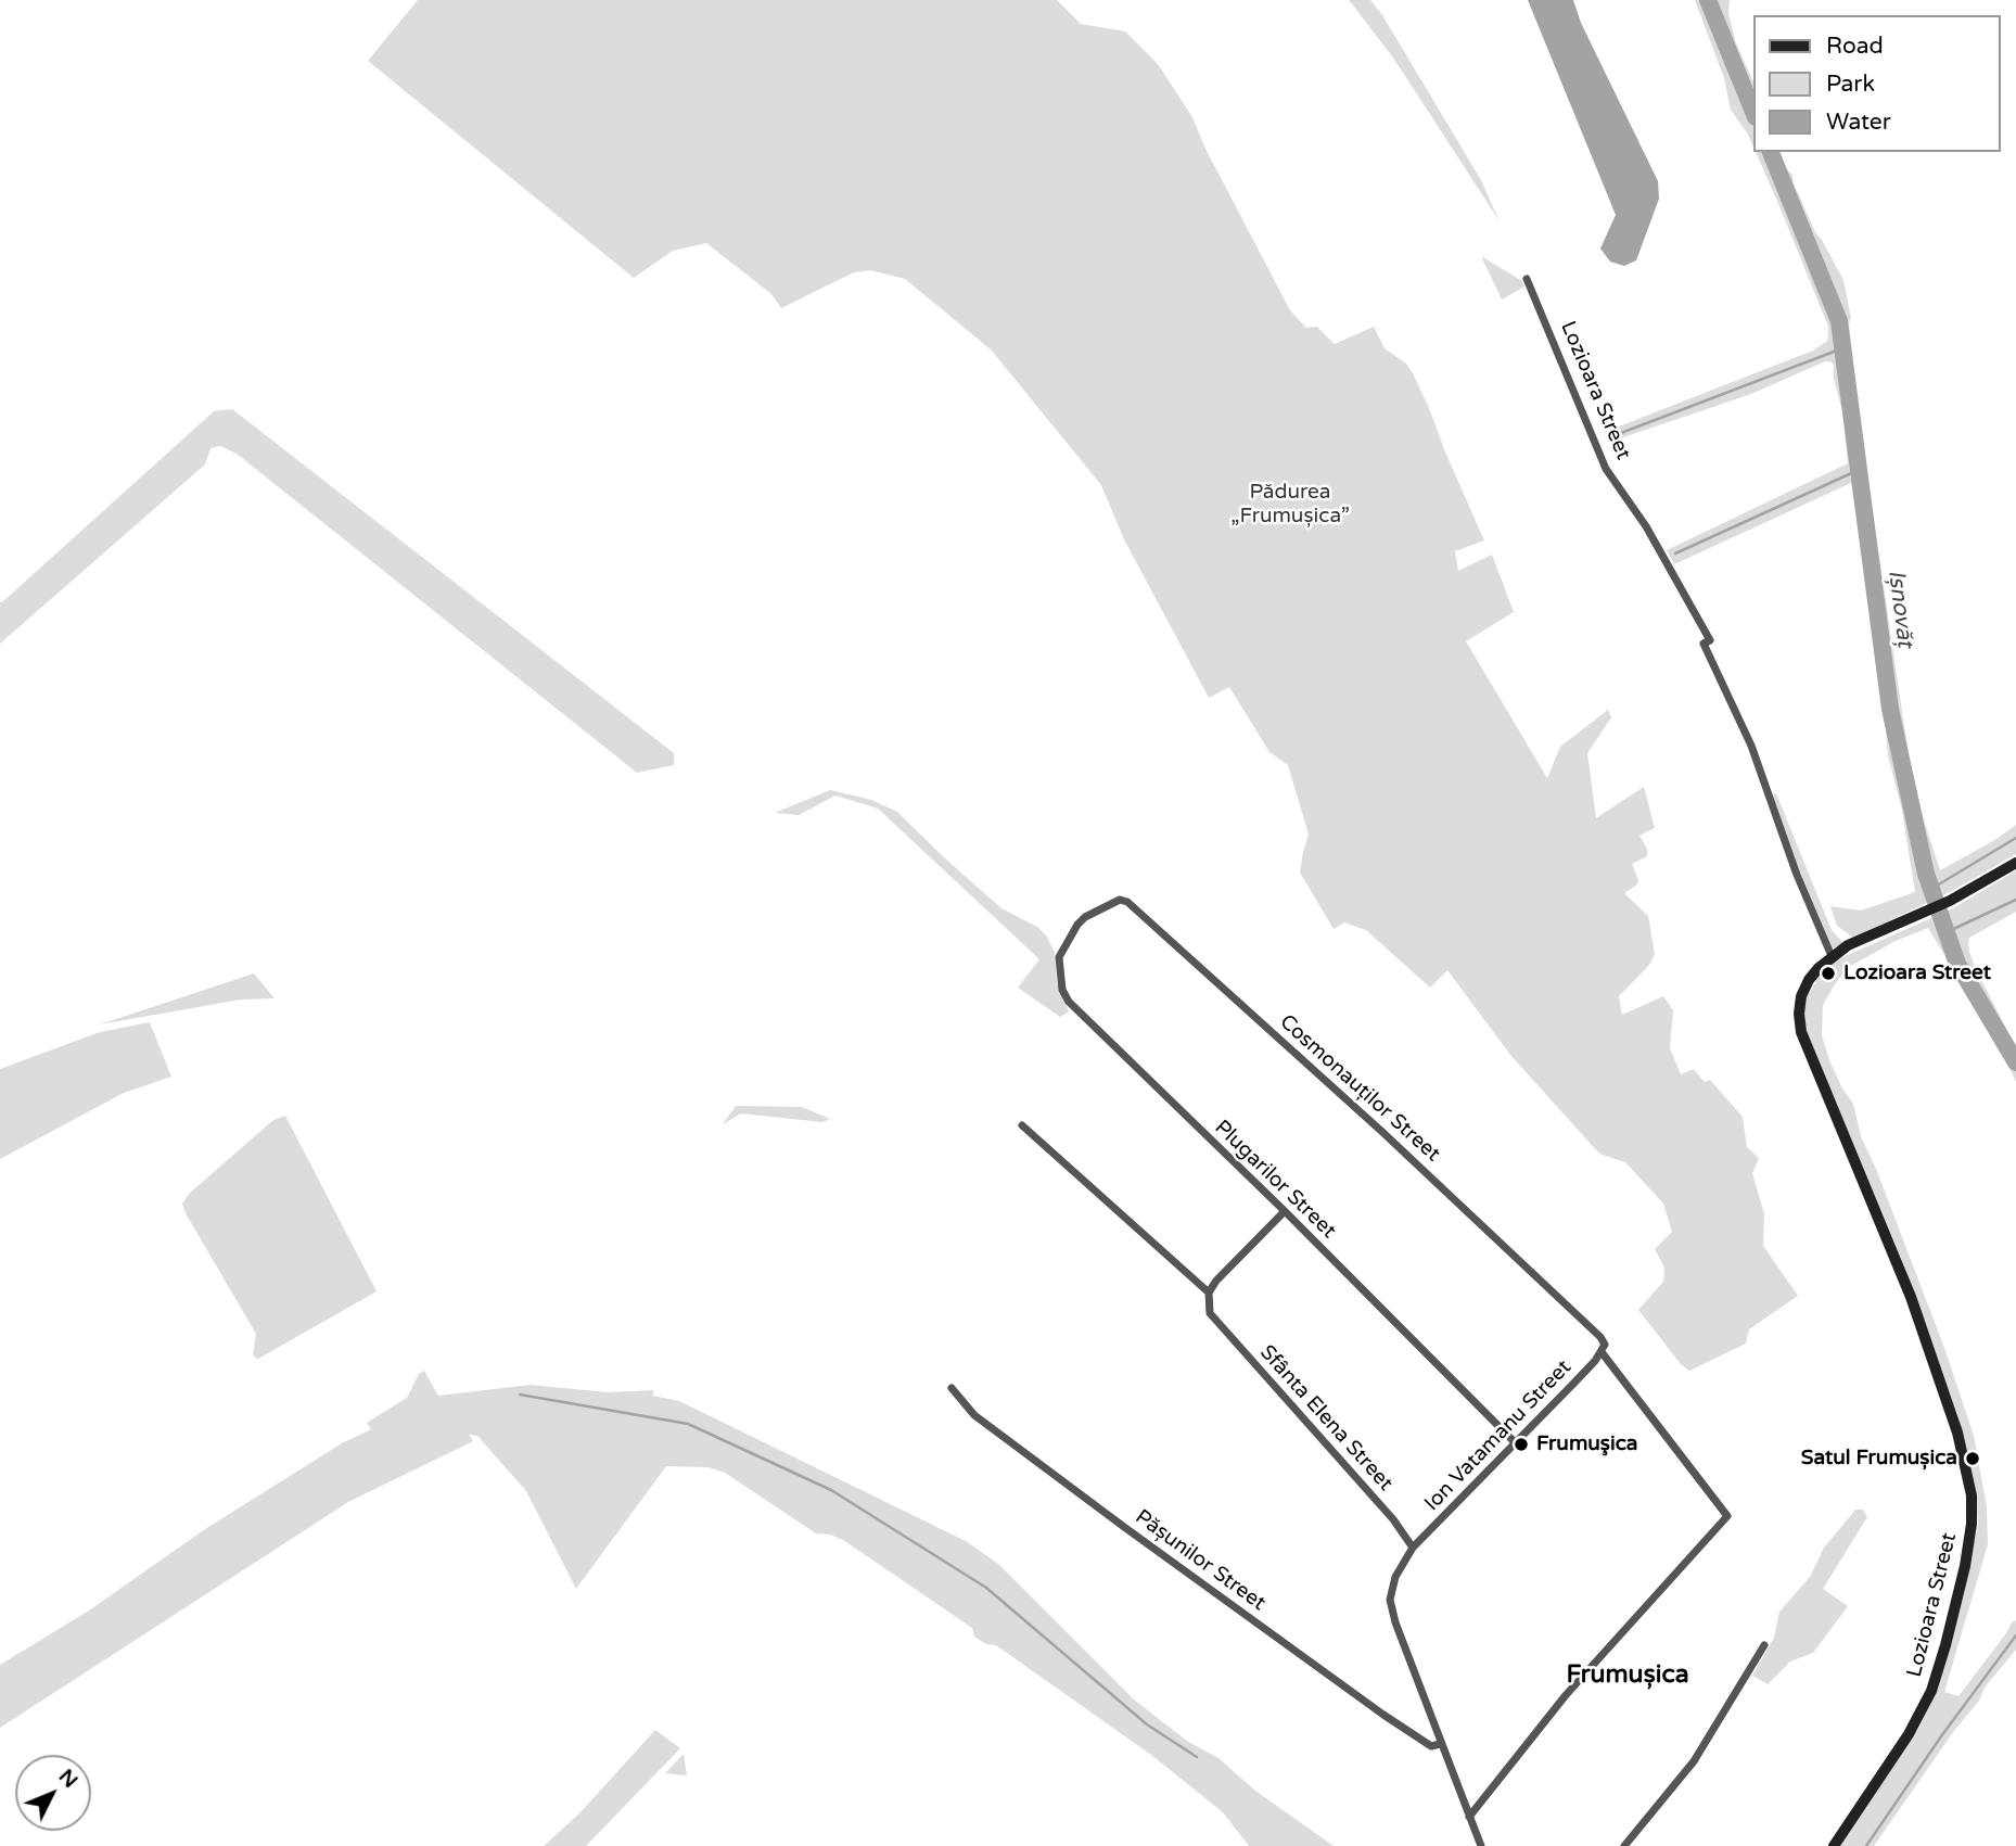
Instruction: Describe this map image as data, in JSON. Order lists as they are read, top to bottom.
{
  "streets": {
    "street": [
      "Lozioara Street",
      "Cosmonauților Street",
      "Plugarilor Street",
      "Sfânta Elena Street",
      "Ion Vatamanu Street",
      "Pășunilor Street"
    ]
  },
  "crossings": [
    ["Cosmonauților Street", "Plugarilor Street"],
    ["Cosmonauților Street", "Ion Vatamanu Street"],
    ["Plugarilor Street", "Ion Vatamanu Street"],
    ["Sfânta Elena Street", "Ion Vatamanu Street"]
  ],
  "districts": ["Frumușica"],
  "water": ["Ișnovăț"],
  "parks": ["Pădurea „Frumușica”"],
  "places": ["Lozioara Street", "Frumuşica", "Satul Frumușica"],
  "legend": ["Road", "Park", "Water"],
  "north": "top right"
}
